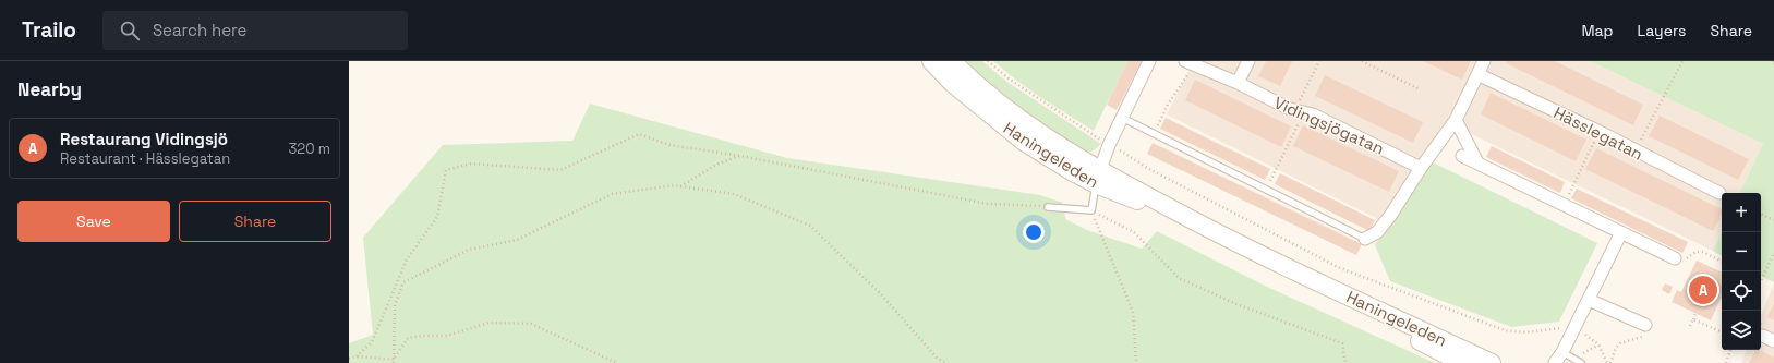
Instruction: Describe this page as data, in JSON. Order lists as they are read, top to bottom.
{
  "streets": {
    "main road": ["Haningeleden"],
    "street": ["Vidingsjögatan", "Hässlegatan"]
  },
  "page": {
    "header": "Trailo",
    "search": "Search here",
    "nav": ["Map", "Layers", "Share"],
    "heading": "Nearby",
    "list": [
      {
        "mark": "A",
        "name": "Restaurang Vidingsjö",
        "note": "Restaurant · Hässlegatan",
        "value": "320 m"
      }
    ],
    "buttons": ["Save", "Share"],
    "map_buttons": ["+", "−"],
    "pins": "A"
  }
}
